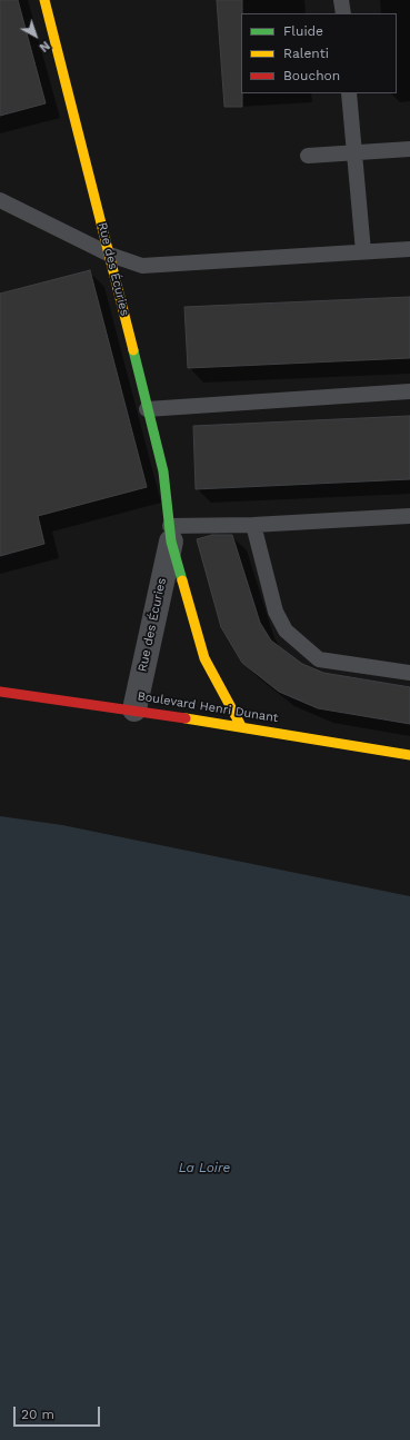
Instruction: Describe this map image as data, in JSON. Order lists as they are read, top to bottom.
{
  "streets": {
    "street": ["Rue des Écuries", "Boulevard Henri Dunant"]
  },
  "crossings": [
    ["Rue des Écuries", "Boulevard Henri Dunant"]
  ],
  "water": ["La Loire"],
  "legend": ["Fluide", "Ralenti", "Bouchon"],
  "scale_bar": "20 m",
  "north": "bottom right"
}
